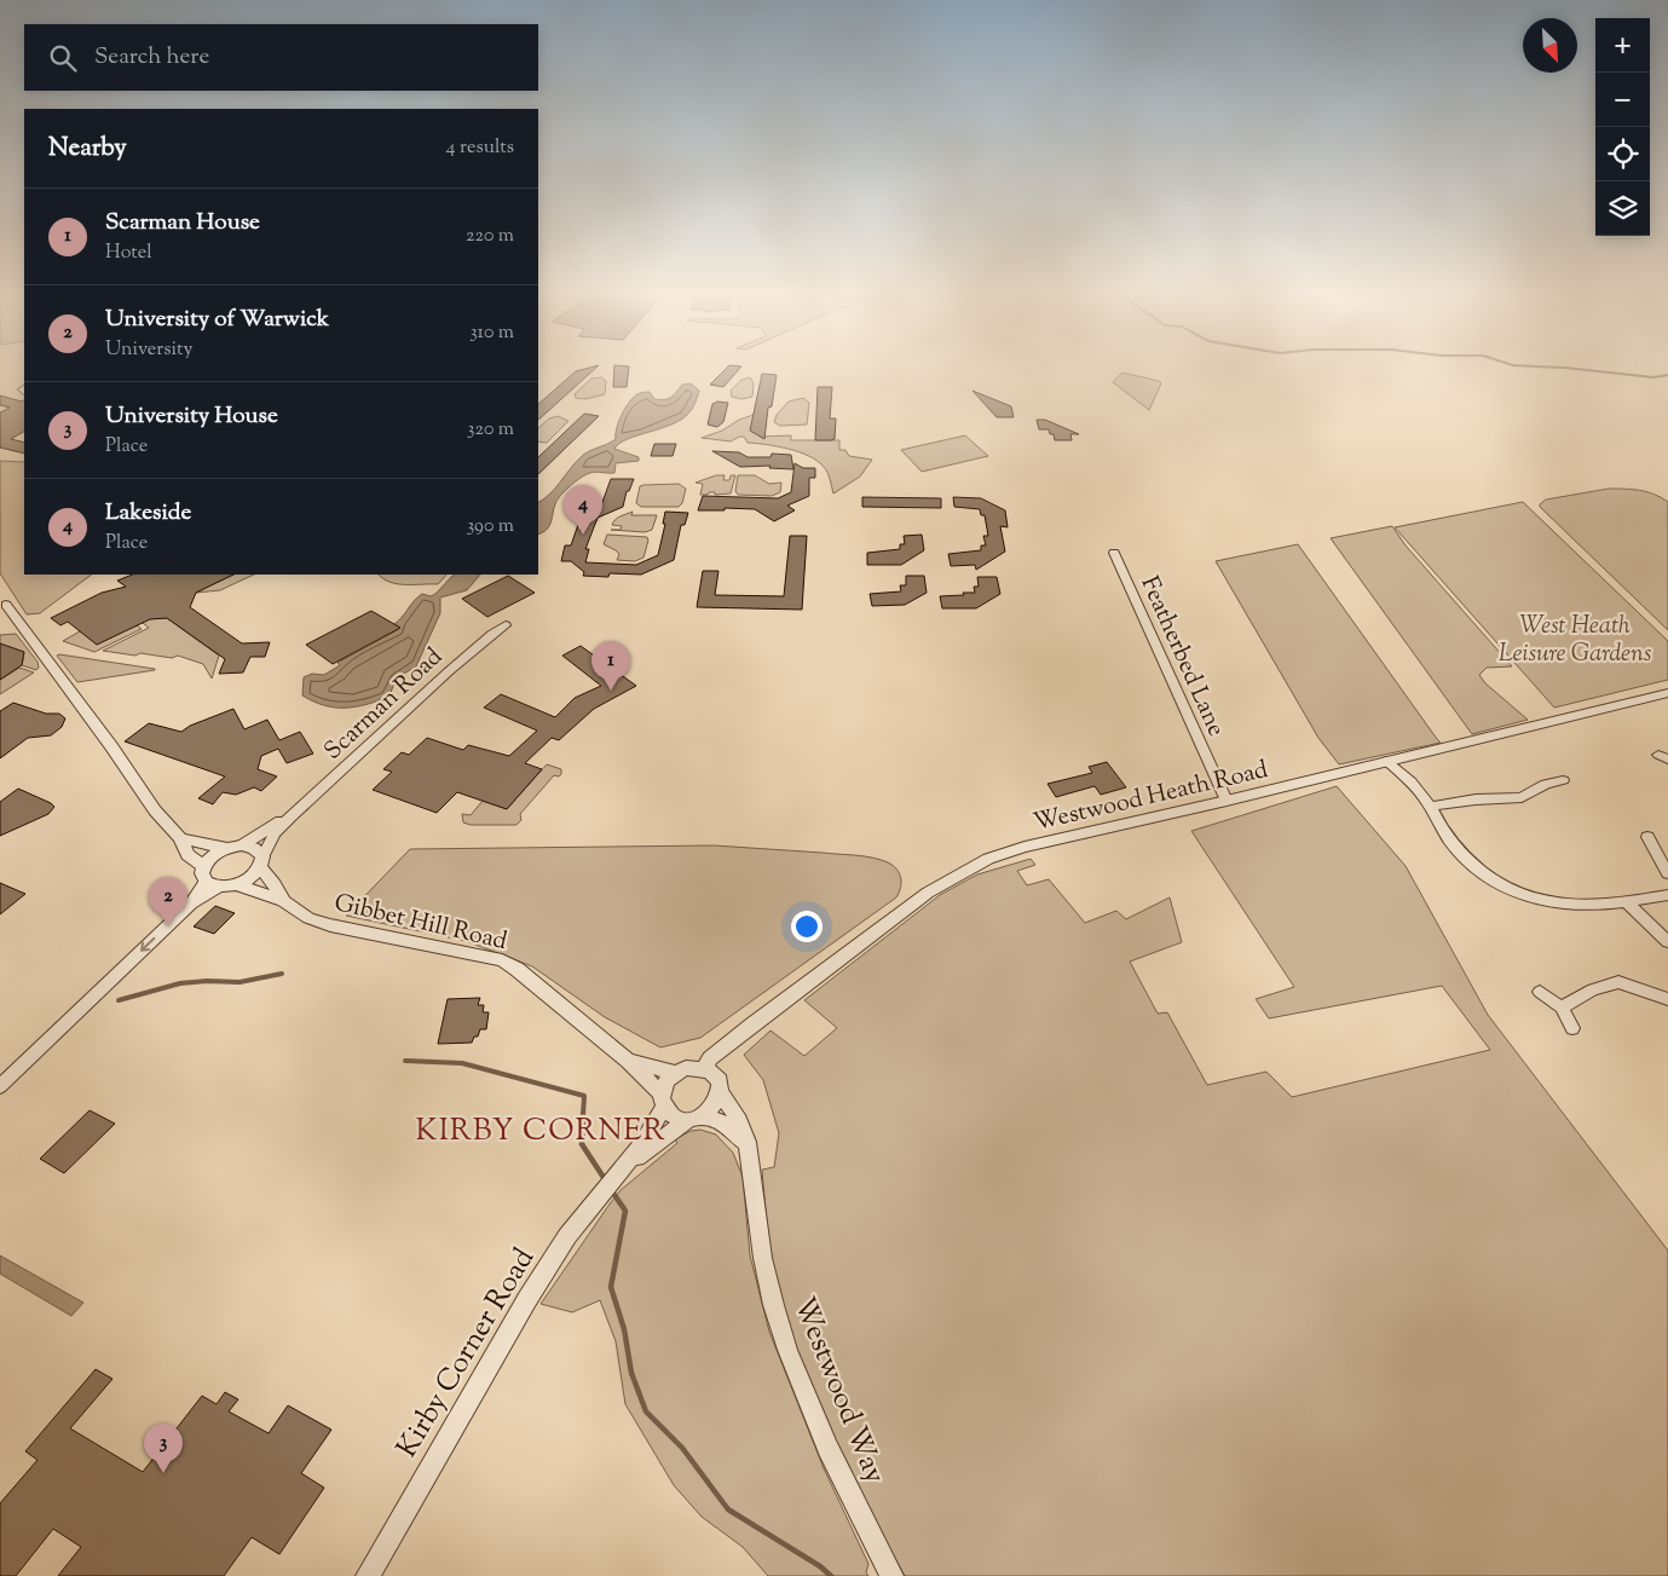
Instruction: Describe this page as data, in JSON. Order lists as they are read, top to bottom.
{
  "streets": {
    "street": [
      "Featherbed Lane",
      "Scarman Road",
      "Westwood Heath Road",
      "Gibbet Hill Road",
      "Kirby Corner Road",
      "Westwood Way"
    ]
  },
  "crossings": [
    ["Featherbed Lane", "Westwood Heath Road"],
    ["Scarman Road", "Gibbet Hill Road"],
    ["Westwood Heath Road", "Gibbet Hill Road"],
    ["Westwood Heath Road", "Kirby Corner Road"],
    ["Westwood Heath Road", "Westwood Way"],
    ["Gibbet Hill Road", "Kirby Corner Road"],
    ["Gibbet Hill Road", "Westwood Way"],
    ["Kirby Corner Road", "Westwood Way"]
  ],
  "districts": ["KIRBY CORNER"],
  "parks": ["West Heath Leisure Gardens"],
  "north": "bottom right",
  "page": {
    "map_buttons": ["+", "−"],
    "search": "Search here",
    "heading": ["Nearby", "4 results"],
    "list": [
      {
        "mark": "1",
        "name": "Scarman House",
        "note": "Hotel",
        "value": "220 m"
      },
      {
        "mark": "2",
        "name": "University of Warwick",
        "note": "University",
        "value": "310 m"
      },
      {
        "mark": "3",
        "name": "University House",
        "note": "Place",
        "value": "320 m"
      },
      {
        "mark": "4",
        "name": "Lakeside",
        "note": "Place",
        "value": "390 m"
      }
    ],
    "pins": [
      "4",
      "1",
      "2",
      "3"
    ]
  }
}
